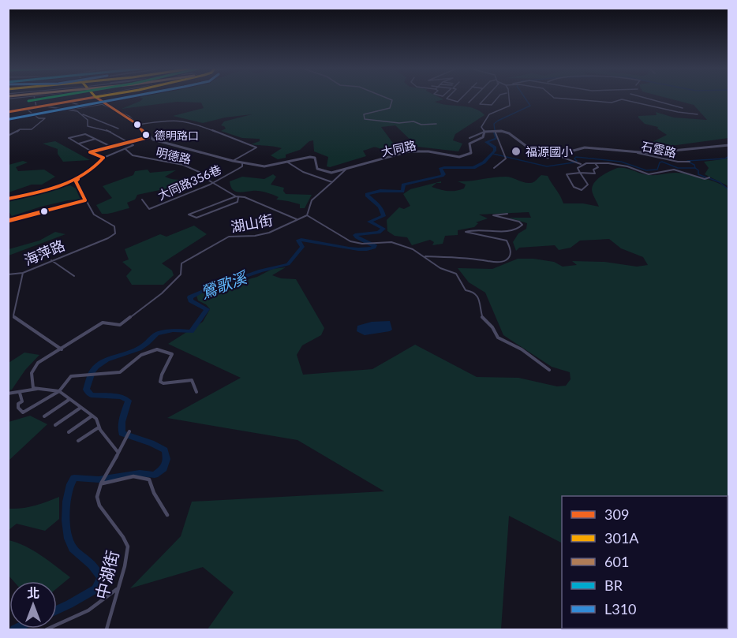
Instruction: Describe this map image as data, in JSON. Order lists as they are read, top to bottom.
{
  "streets": {
    "street": [
      "大同路",
      "石雲路",
      "明德路",
      "大同路356巷",
      "湖山街",
      "海萍路",
      "中湖街"
    ]
  },
  "crossings": [
    ["大同路", "大同路356巷"],
    ["明德路", "大同路356巷"],
    ["明德路", "湖山街"],
    ["湖山街", "海萍路"]
  ],
  "water": ["鶯歌溪"],
  "places": ["德明路口", "福源國小"],
  "lines": ["transit line 309", "transit line L310"],
  "legend": [
    "309",
    "301A",
    "601",
    "BR",
    "L310"
  ],
  "north": "top"
}
